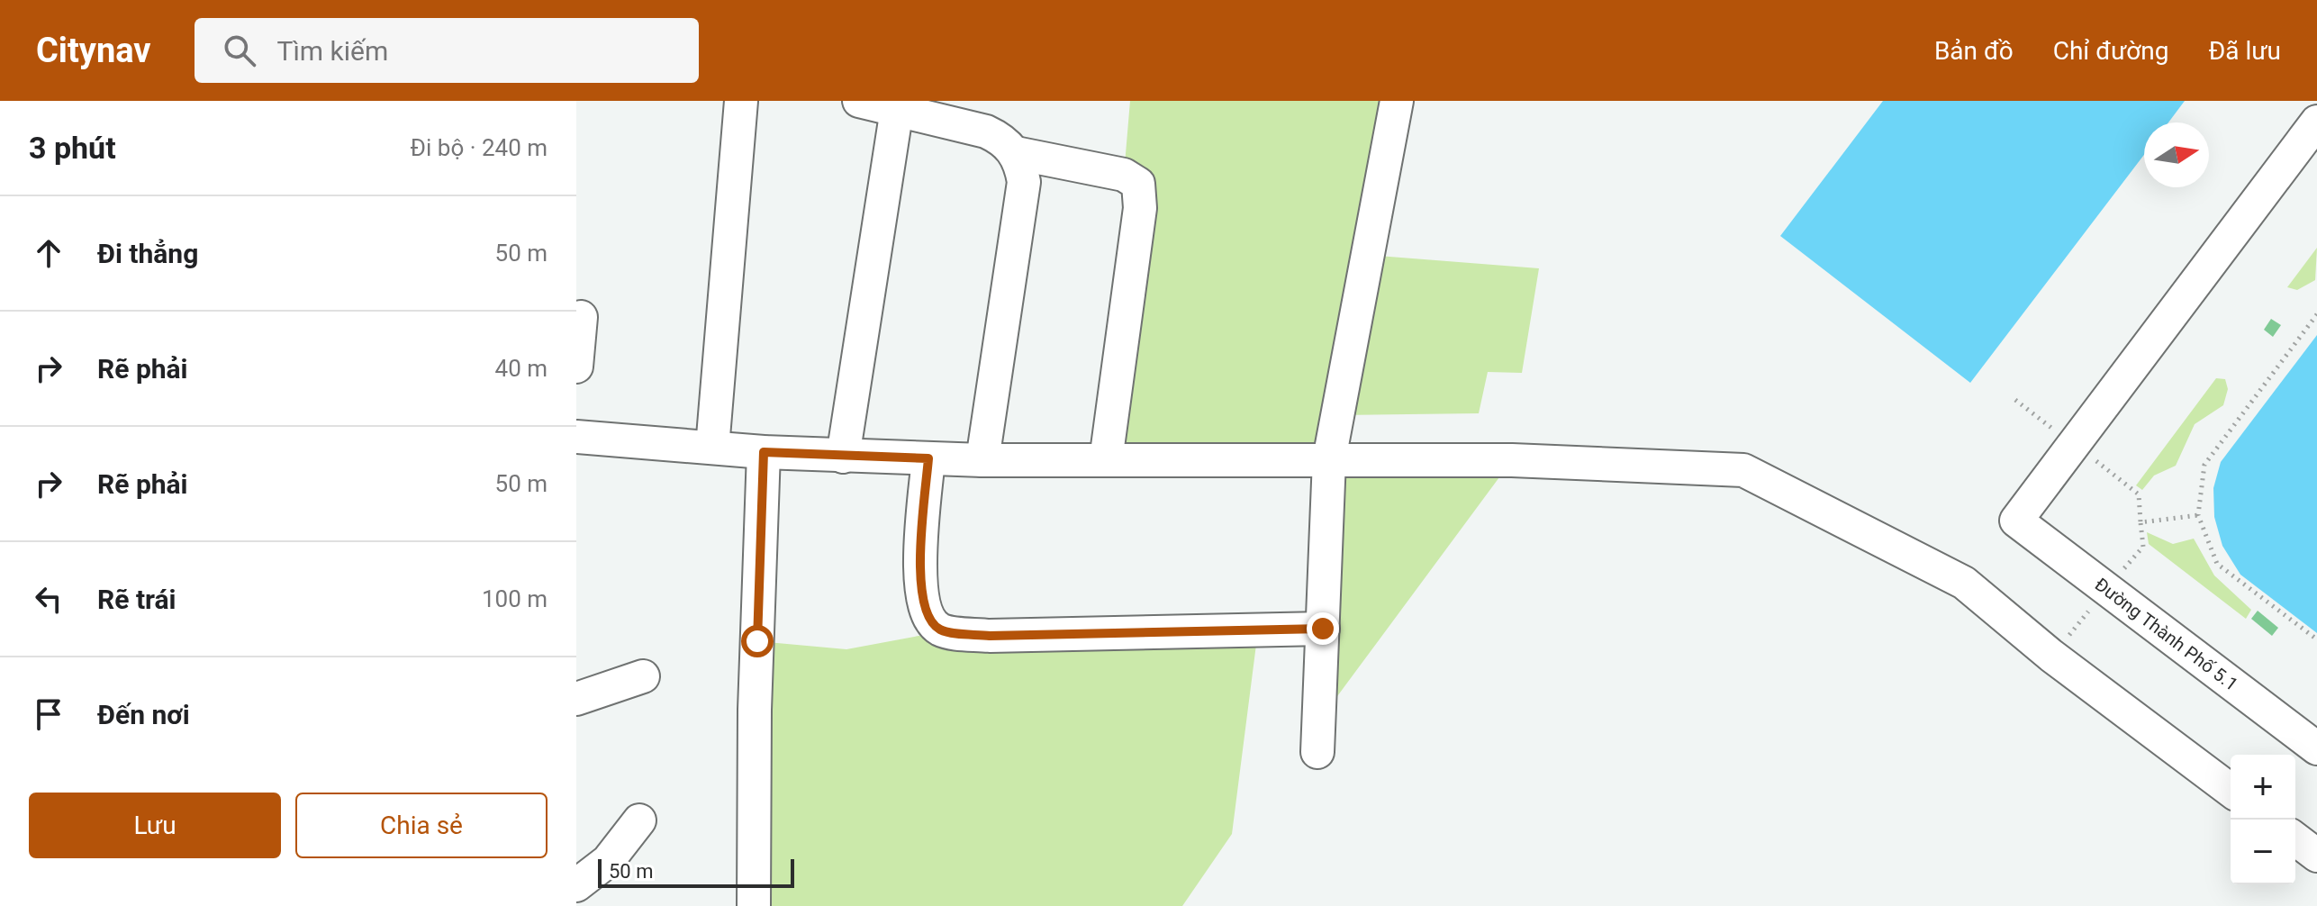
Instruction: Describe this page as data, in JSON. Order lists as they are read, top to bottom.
{
  "streets": {
    "street": ["Đường Thành Phố 5.1"]
  },
  "scale_bar": "50 m",
  "north": "right",
  "page": {
    "header": "Citynav",
    "search": "Tìm kiếm",
    "nav": ["Bản đồ", "Chỉ đường", "Đã lưu"],
    "heading": ["3 phút", "Đi bộ · 240 m"],
    "list": [
      ["Đi thẳng", "50 m"],
      ["Rẽ phải", "40 m"],
      ["Rẽ phải", "50 m"],
      ["Rẽ trái", "100 m"],
      "Đến nơi"
    ],
    "map_buttons": ["+", "−"],
    "buttons": ["Lưu", "Chia sẻ"],
    "scale": "50 m"
  }
}
